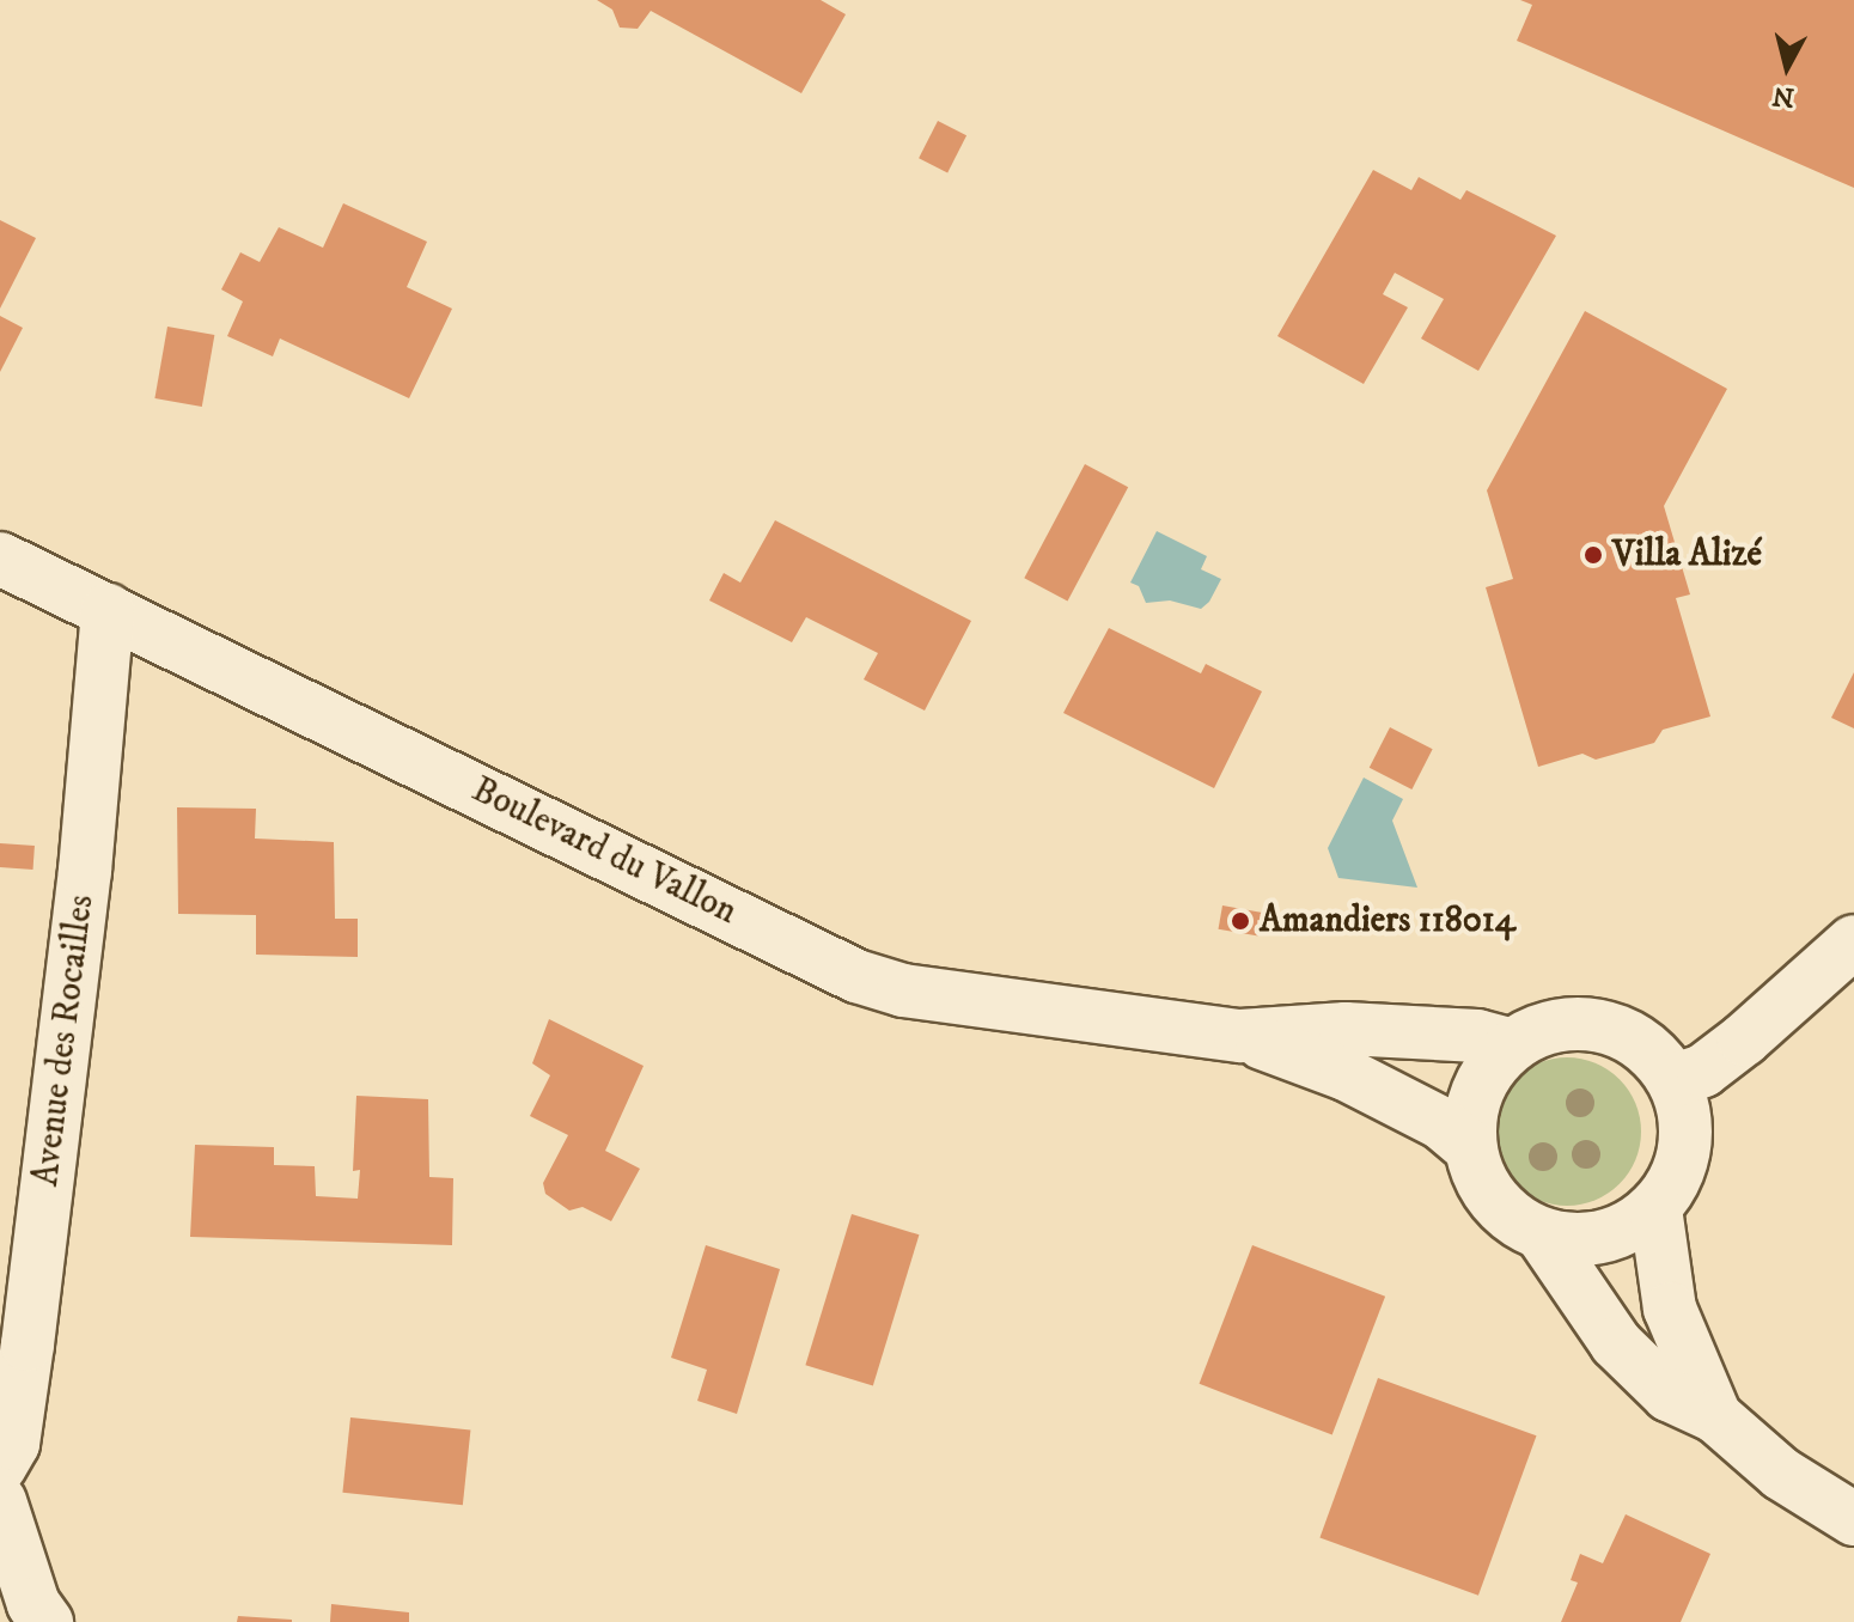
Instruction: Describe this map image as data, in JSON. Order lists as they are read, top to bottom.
{
  "streets": {
    "street": ["Boulevard du Vallon", "Avenue des Rocailles"]
  },
  "crossings": [
    ["Boulevard du Vallon", "Avenue des Rocailles"]
  ],
  "places": ["Villa Alizé", "Amandiers 118014"],
  "north": "bottom"
}
